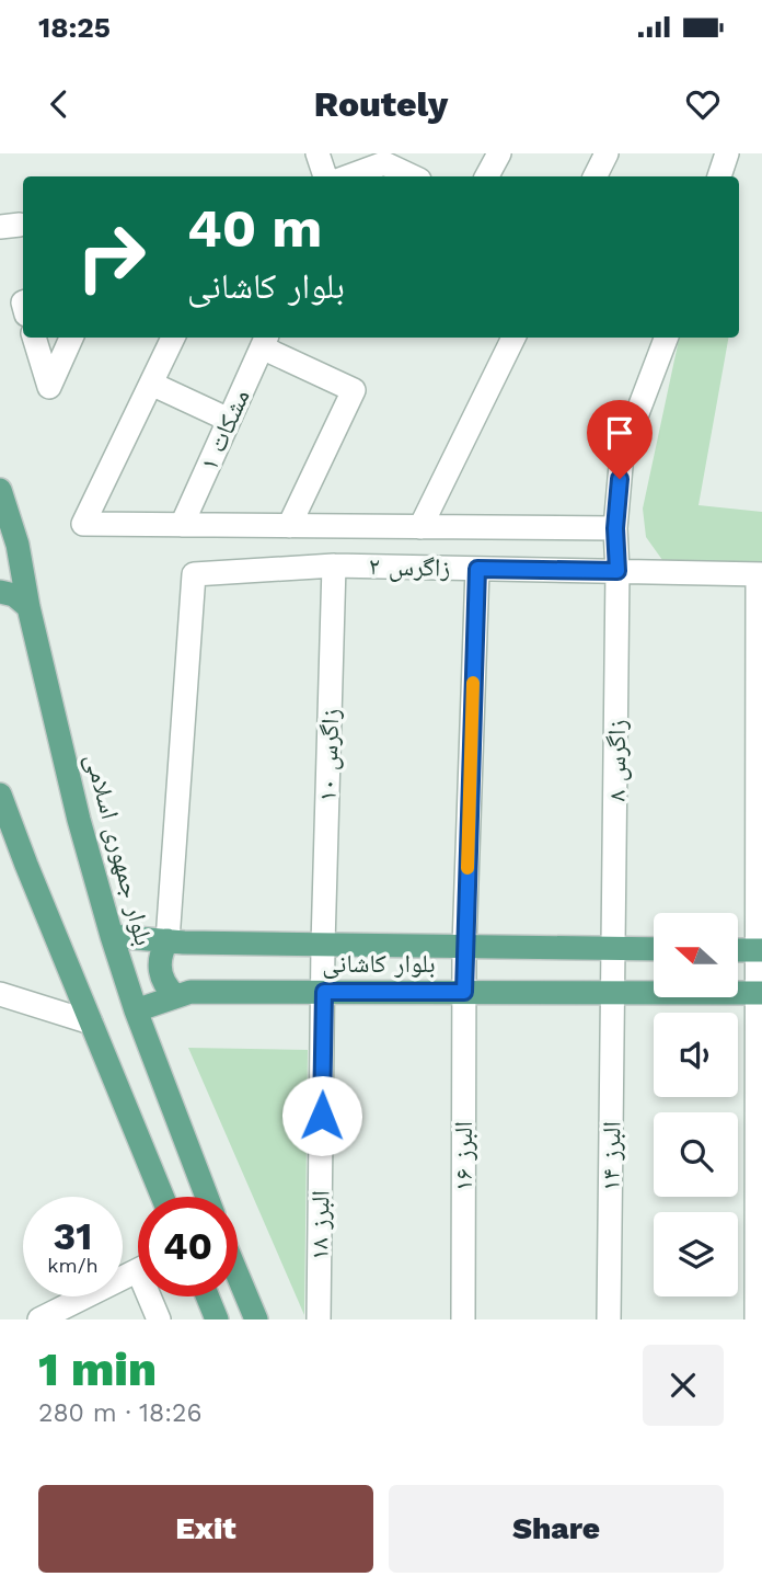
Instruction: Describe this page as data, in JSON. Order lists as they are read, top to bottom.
{
  "streets": {
    "main road": ["بلوار جمهوری اسلامی", "بلوار کاشانی"],
    "street": [
      "مشکات ۱",
      "زاگرس ۲",
      "زاگرس ۱۰",
      "زاگرس ۸",
      "البرز ۱۶",
      "البرز ۱۴",
      "البرز ۱۸"
    ]
  },
  "crossings": [
    ["زاگرس ۲", "زاگرس ۱۰"],
    ["زاگرس ۲", "زاگرس ۸"],
    ["زاگرس ۲", "بلوار کاشانی"],
    ["زاگرس ۲", "البرز ۱۶"],
    ["زاگرس ۱۰", "بلوار کاشانی"],
    ["زاگرس ۱۰", "البرز ۱۸"],
    ["زاگرس ۸", "بلوار کاشانی"],
    ["زاگرس ۸", "البرز ۱۴"],
    ["بلوار جمهوری اسلامی", "بلوار کاشانی"],
    ["بلوار کاشانی", "البرز ۱۶"],
    ["بلوار کاشانی", "البرز ۱۴"],
    ["بلوار کاشانی", "البرز ۱۸"]
  ],
  "north": "left",
  "page": {
    "status": "18:25",
    "header": "Routely",
    "turn": ["40 m", "بلوار کاشانی"],
    "speed": "31 km/h",
    "limit": "40",
    "heading": ["1 min", "280 m · 18:26"],
    "buttons": ["Exit", "Share"]
  }
}
